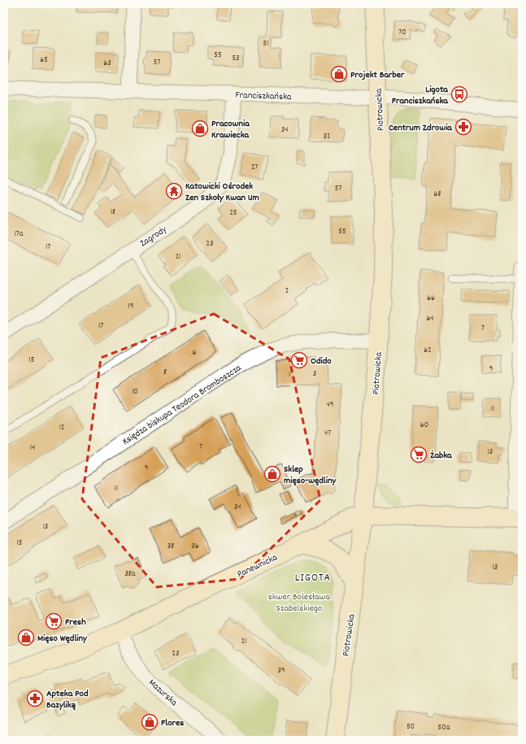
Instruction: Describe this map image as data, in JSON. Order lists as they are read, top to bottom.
{
  "streets": {
    "street": [
      "Franciszkańska",
      "Piotrowicka",
      "Zagrody",
      "Księdza biskupa Teodora Bromboszcza",
      "Panewnicka",
      "Mazurska"
    ]
  },
  "crossings": [
    ["Franciszkańska", "Piotrowicka"],
    ["Franciszkańska", "Zagrody"],
    ["Piotrowicka", "Księdza biskupa Teodora Bromboszcza"],
    ["Piotrowicka", "Panewnicka"],
    ["Panewnicka", "Mazurska"]
  ],
  "districts": ["LIGOTA"],
  "parks": ["skwer Bolesława Szabelskiego"],
  "places": {
    "shop": [
      "Projekt Barber",
      "Pracownia Krawiecka",
      "Sklep mięso-wędliny",
      "Mięso Wędliny",
      "Flores"
    ],
    "bus stop": ["Ligota Franciszkańska"],
    "pharmacy": ["Centrum Zdrowia", "Apteka Pod Bazyliką"],
    "temple": ["Katowicki Ośrodek Zen Szkoły Kwan Um"],
    "supermarket": ["Odido", "Żabka", "Fresh"]
  },
  "house_numbers": [
    "70",
    "51",
    "55",
    "53",
    "65",
    "57",
    "63",
    "34",
    "32",
    "27",
    "57",
    "68",
    "18",
    "25",
    "55",
    "17a",
    "23",
    "17",
    "21",
    "2",
    "66",
    "19",
    "64",
    "17",
    "7",
    "62",
    "6",
    "15",
    "9",
    "8",
    "3",
    "1",
    "10",
    "49",
    "11",
    "60",
    "12",
    "47",
    "7",
    "14",
    "13",
    "9",
    "11",
    "34",
    "13",
    "15",
    "38",
    "36",
    "13",
    "38a",
    "21",
    "23",
    "39",
    "50",
    "50a"
  ]
}
